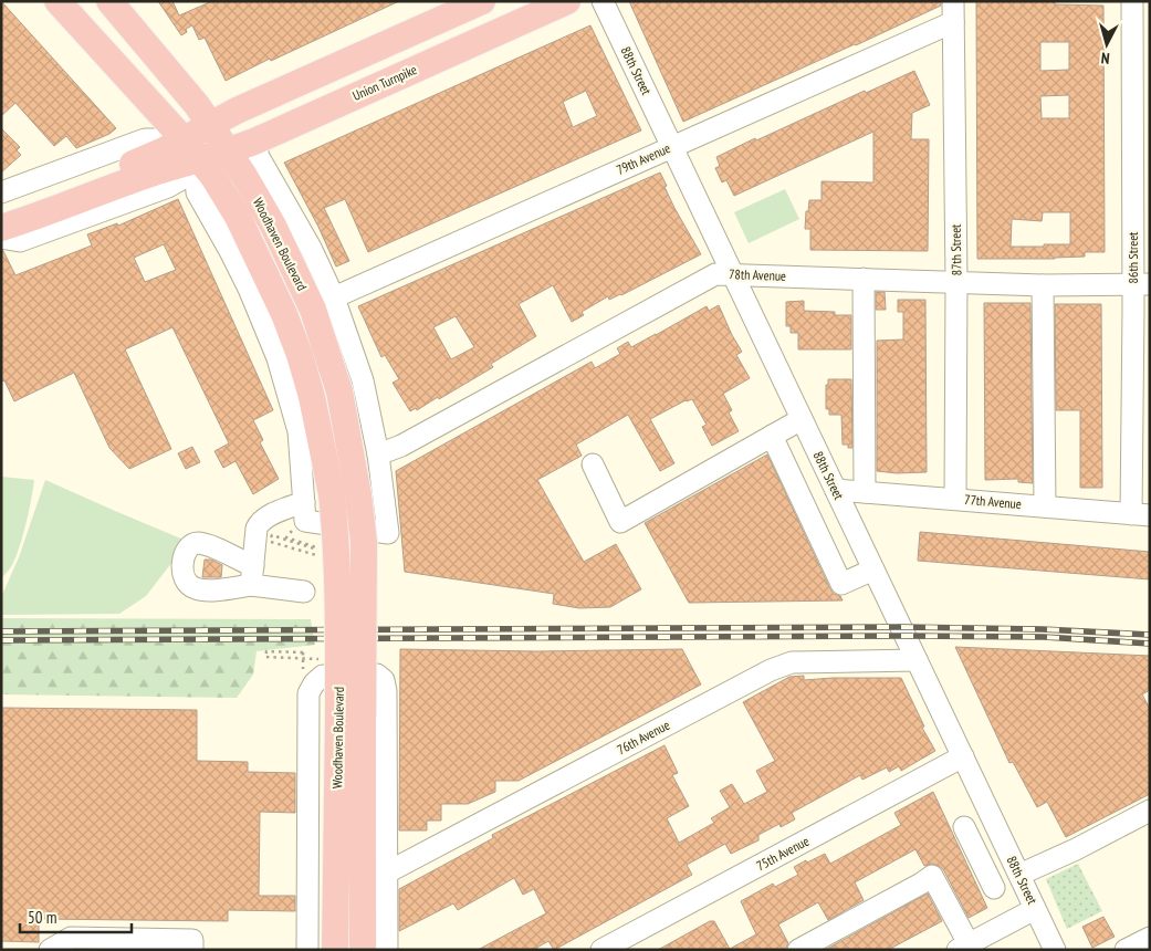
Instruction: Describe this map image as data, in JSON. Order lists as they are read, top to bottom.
{
  "streets": {
    "main road": ["Union Turnpike", "Woodhaven Boulevard"],
    "street": [
      "88th Street",
      "79th Avenue",
      "87th Street",
      "86th Street",
      "78th Avenue",
      "77th Avenue",
      "76th Avenue",
      "75th Avenue"
    ]
  },
  "crossings": [
    ["88th Street", "79th Avenue"],
    ["88th Street", "78th Avenue"],
    ["88th Street", "77th Avenue"],
    ["88th Street", "76th Avenue"],
    ["88th Street", "75th Avenue"],
    ["Union Turnpike", "Woodhaven Boulevard"],
    ["79th Avenue", "Woodhaven Boulevard"],
    ["79th Avenue", "87th Street"],
    ["Woodhaven Boulevard", "78th Avenue"],
    ["87th Street", "78th Avenue"],
    ["87th Street", "77th Avenue"],
    ["86th Street", "78th Avenue"],
    ["86th Street", "77th Avenue"]
  ],
  "scale_bar": "50 m",
  "north": "bottom"
}
